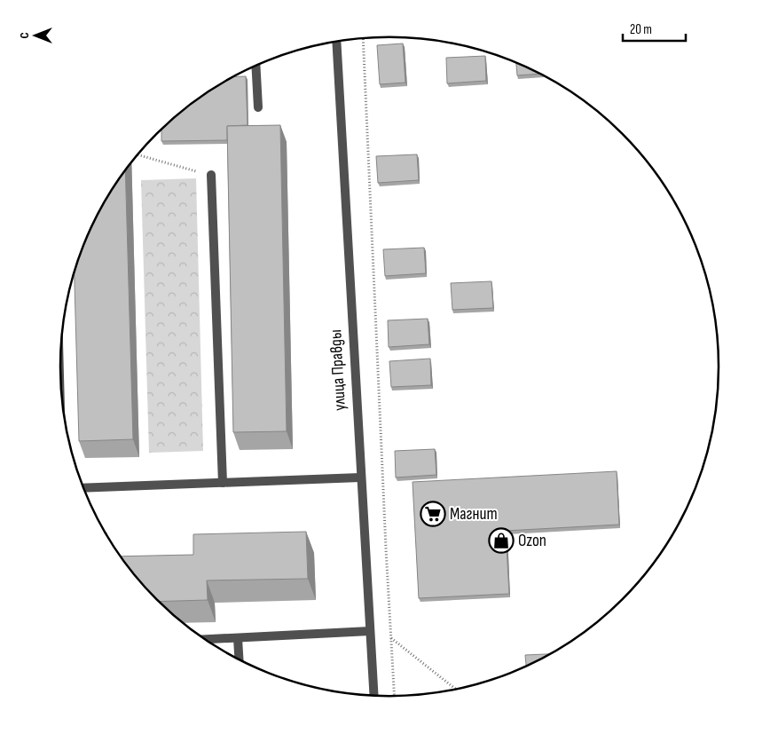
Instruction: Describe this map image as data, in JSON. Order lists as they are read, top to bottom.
{
  "streets": {
    "street": ["улица Правды"]
  },
  "places": {
    "supermarket": ["Магнит"],
    "shop": ["Ozon"]
  },
  "scale_bar": "20 m",
  "north": "left"
}
